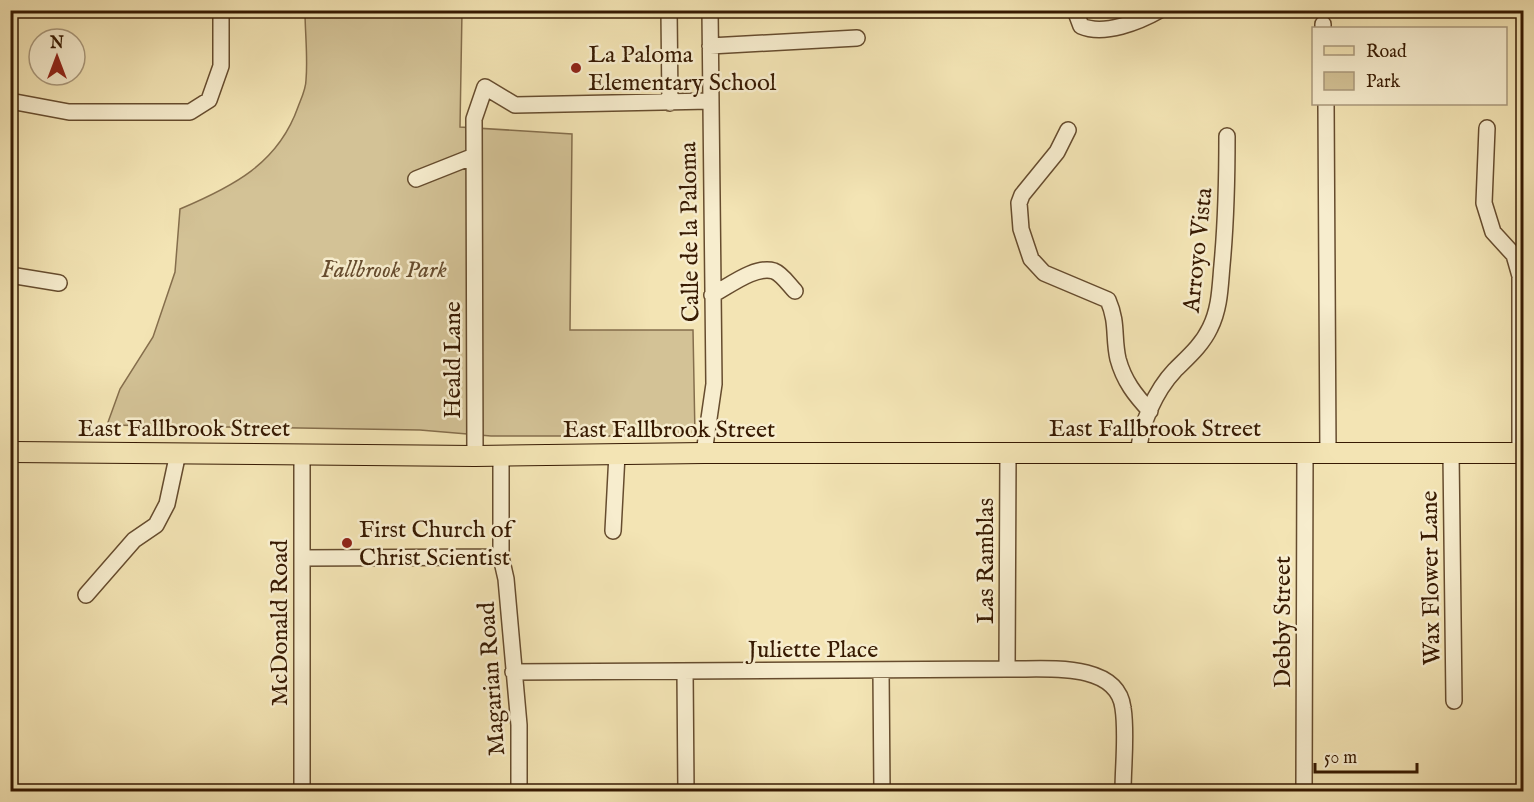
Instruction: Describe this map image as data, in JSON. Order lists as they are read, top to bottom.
{
  "streets": {
    "main road": ["East Fallbrook Street"],
    "street": [
      "Calle de la Paloma",
      "Arroyo Vista",
      "Heald Lane",
      "Las Ramblas",
      "Wax Flower Lane",
      "Debby Street",
      "McDonald Road",
      "Juliette Place",
      "Magarian Road"
    ]
  },
  "crossings": [
    ["Calle de la Paloma", "East Fallbrook Street"],
    ["Arroyo Vista", "East Fallbrook Street"],
    ["Heald Lane", "East Fallbrook Street"],
    ["East Fallbrook Street", "Las Ramblas"],
    ["East Fallbrook Street", "Wax Flower Lane"],
    ["East Fallbrook Street", "Debby Street"],
    ["East Fallbrook Street", "McDonald Road"],
    ["East Fallbrook Street", "Magarian Road"],
    ["Las Ramblas", "Juliette Place"],
    ["Juliette Place", "Magarian Road"]
  ],
  "parks": ["Fallbrook Park"],
  "places": ["La Paloma Elementary School", "First Church of Christ Scientist"],
  "legend": ["Road", "Park"],
  "scale_bar": "50 m",
  "north": "top"
}
